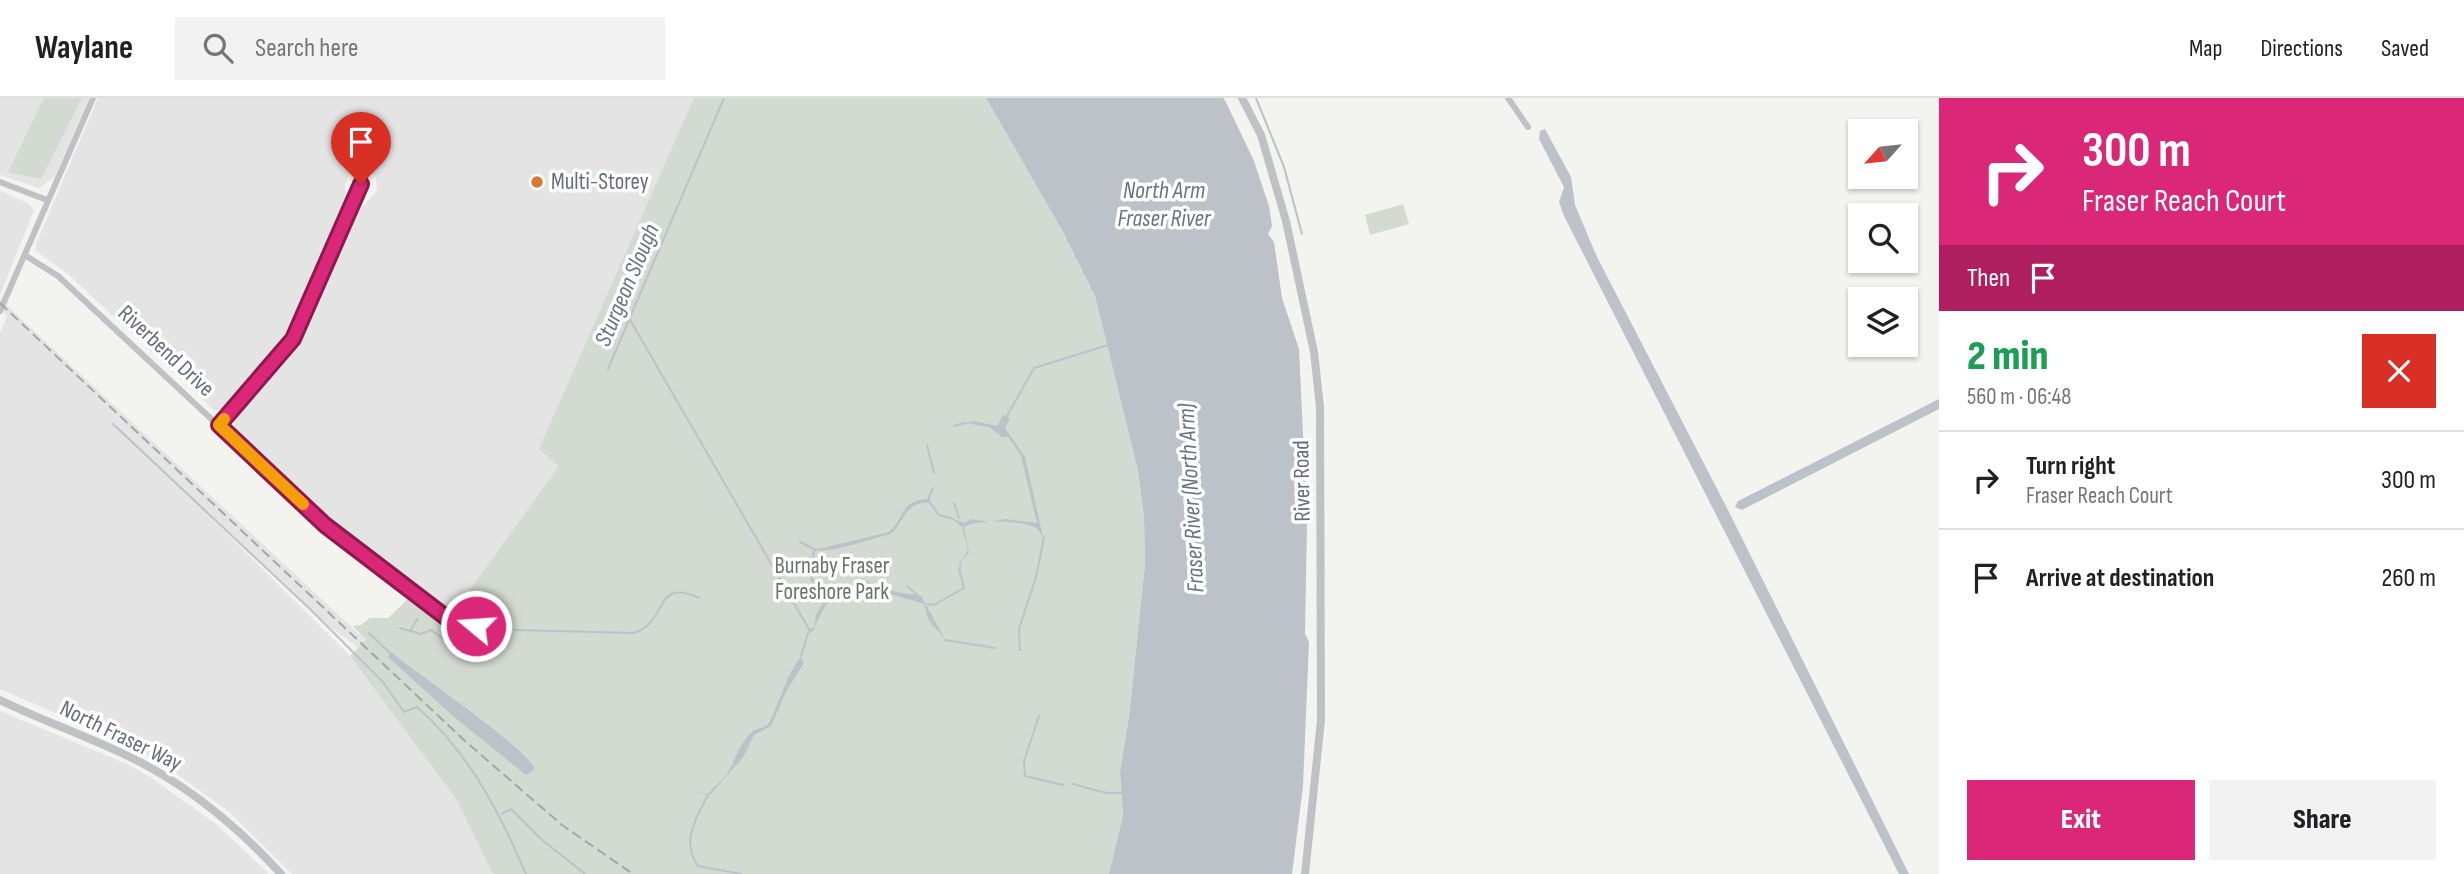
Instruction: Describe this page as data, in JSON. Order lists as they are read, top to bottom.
{
  "streets": {
    "street": ["Riverbend Drive", "River Road", "North Fraser Way"]
  },
  "water": ["North Arm Fraser River", "Sturgeon Slough", "Fraser River (North Arm)"],
  "parks": ["Burnaby Fraser Foreshore Park"],
  "places": ["Multi-Storey"],
  "north": "bottom left",
  "page": {
    "header": "Waylane",
    "search": "Search here",
    "nav": ["Map", "Directions", "Saved"],
    "turn": ["300 m", "Fraser Reach Court"],
    "then": "Then",
    "heading": ["2 min", "560 m · 06:48"],
    "list": [
      {
        "name": "Turn right",
        "note": "Fraser Reach Court",
        "value": "300 m"
      },
      {
        "name": "Arrive at destination",
        "value": "260 m"
      }
    ],
    "buttons": ["Exit", "Share"]
  }
}
